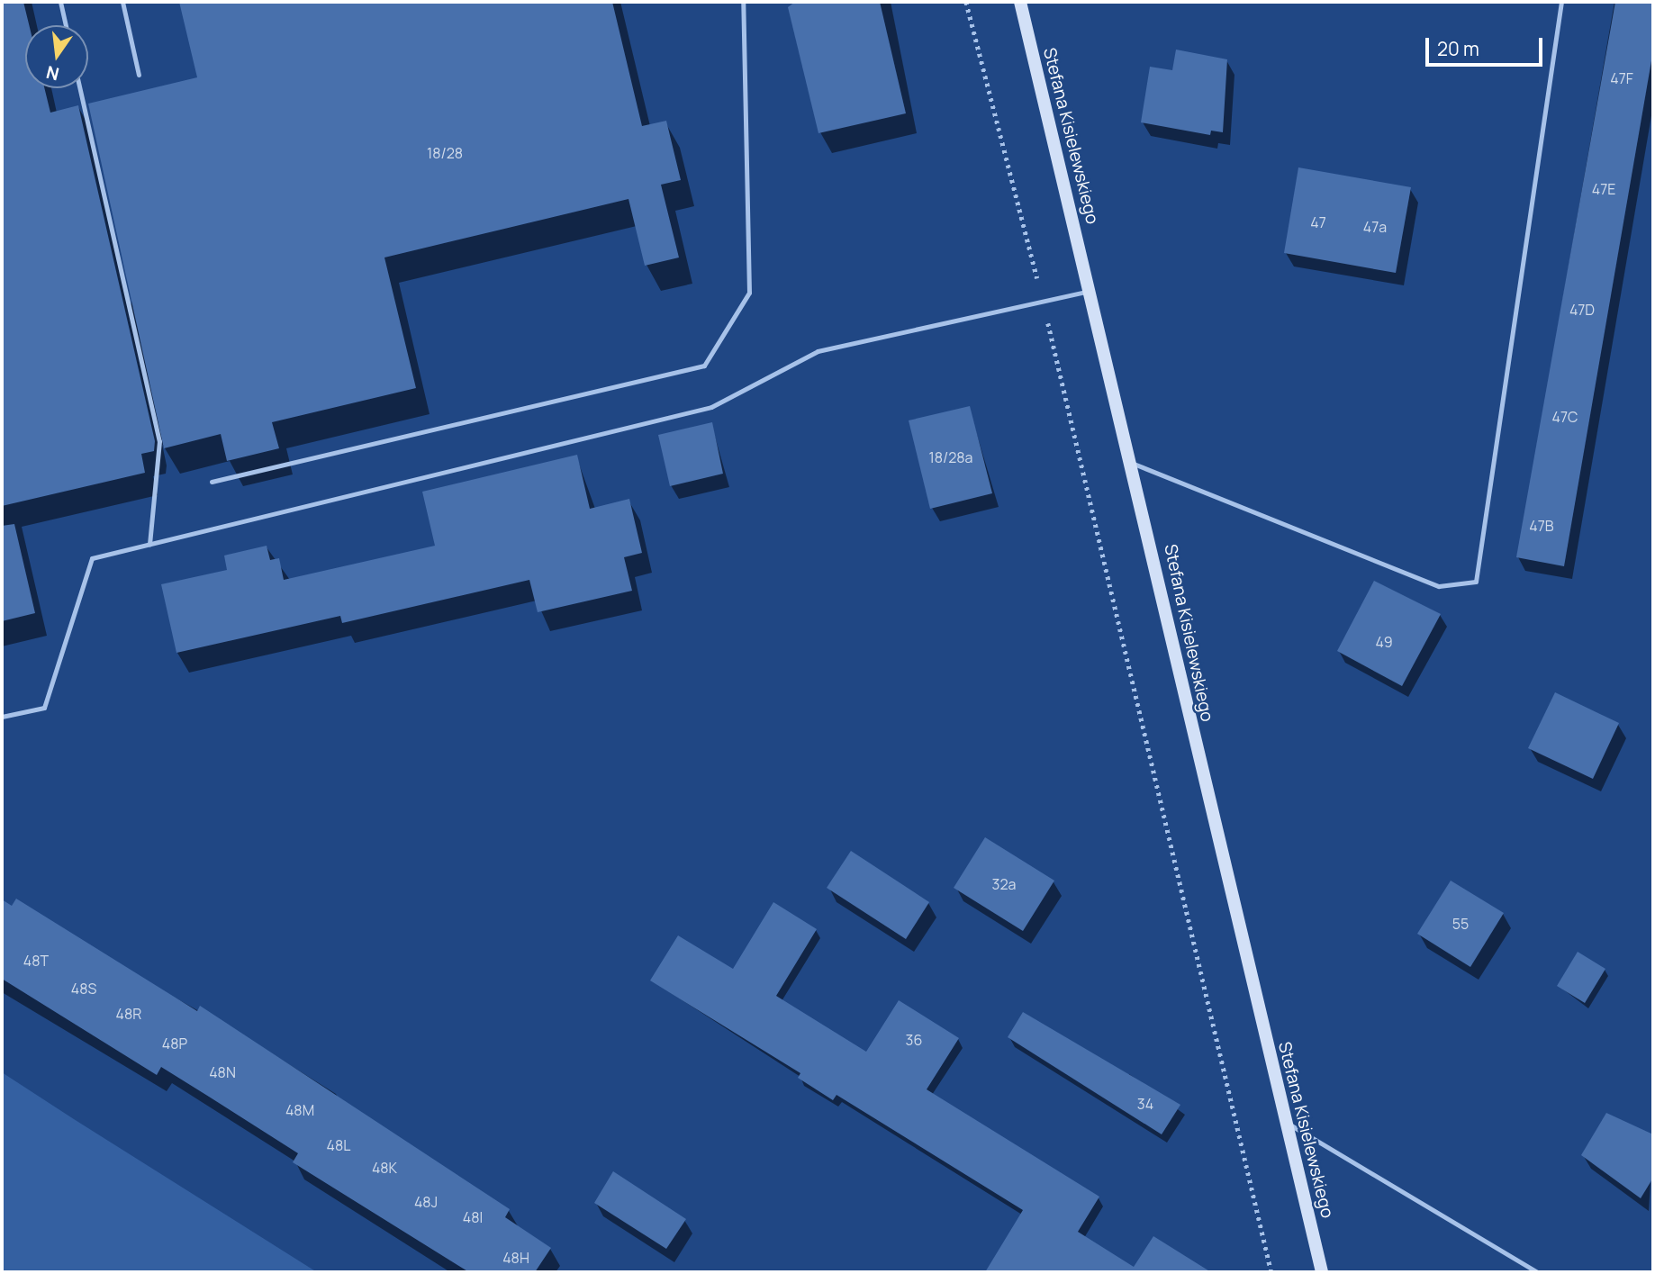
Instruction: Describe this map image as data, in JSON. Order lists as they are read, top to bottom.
{
  "streets": {
    "main road": ["Stefana Kisielewskiego"]
  },
  "house_numbers": [
    "47F",
    "18/28",
    "47E",
    "47",
    "47a",
    "47D",
    "47C",
    "18/28a",
    "47B",
    "49",
    "32a",
    "55",
    "48T",
    "48S",
    "48R",
    "36",
    "48P",
    "48N",
    "34",
    "48M",
    "48L",
    "48K",
    "48J",
    "48I",
    "48H"
  ],
  "scale_bar": "20 m",
  "north": "bottom"
}
